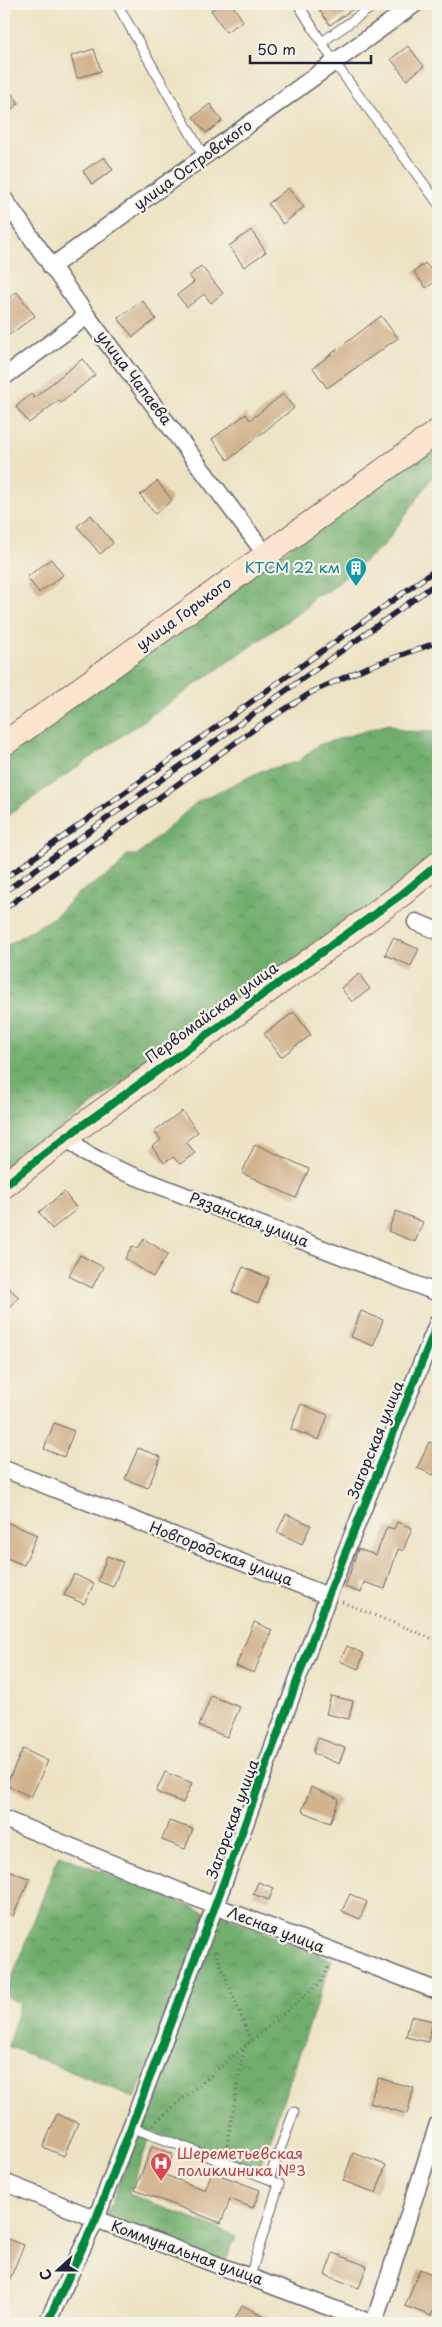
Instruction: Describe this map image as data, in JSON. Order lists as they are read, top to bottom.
{
  "streets": {
    "street": [
      "улица Островского",
      "улица Чапаева",
      "улица Горького",
      "Первомайская улица",
      "Рязанская улица",
      "Загорская улица",
      "Новгородская улица",
      "Лесная улица",
      "Коммунальная улица"
    ]
  },
  "crossings": [
    ["улица Островского", "улица Чапаева"],
    ["улица Чапаева", "улица Горького"],
    ["Первомайская улица", "Рязанская улица"],
    ["Загорская улица", "Новгородская улица"],
    ["Загорская улица", "Лесная улица"],
    ["Загорская улица", "Коммунальная улица"]
  ],
  "places": {
    "building": ["КТСМ 22 км"],
    "hospital": ["Шереметьевская поликлиника №3"]
  },
  "scale_bar": "50 m",
  "north": "left"
}
